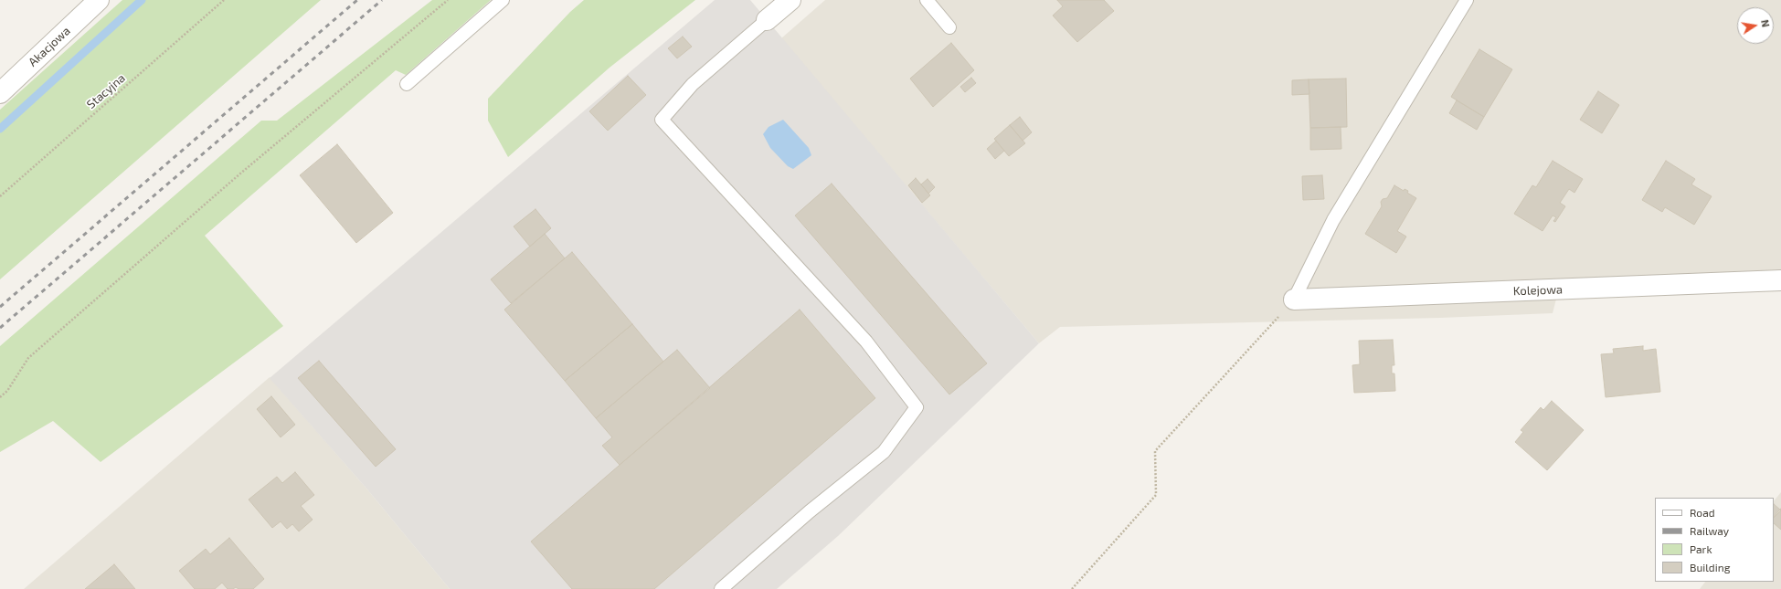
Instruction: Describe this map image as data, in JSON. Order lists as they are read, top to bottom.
{
  "streets": {
    "street": ["Akacjowa", "Kolejowa"],
    "path": ["Stacyjna"]
  },
  "legend": [
    "Road",
    "Railway",
    "Park",
    "Building"
  ],
  "north": "right"
}
